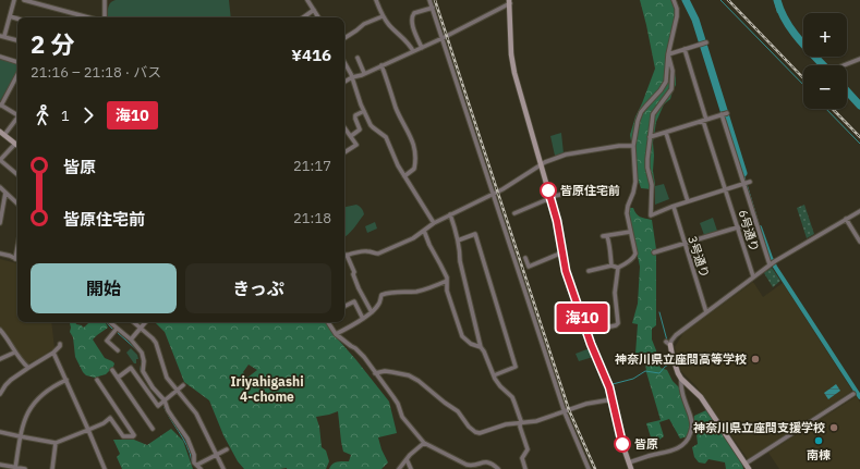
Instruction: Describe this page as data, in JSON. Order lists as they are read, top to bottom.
{
  "streets": {
    "street": ["6号通り", "3号通り"]
  },
  "districts": ["Iriyahigashi 4-chome"],
  "places": [
    "皆原住宅前",
    "神奈川県立座間高等学校",
    "神奈川県立座間支援学校",
    "南棟",
    "皆原"
  ],
  "lines": ["bus line 海10"],
  "page": {
    "on_map": "海10",
    "map_buttons": ["+", "−"],
    "heading": ["2 分", "21:16 – 21:18 · バス", "¥416"],
    "legs": ["1", "海10"],
    "list": [
      {
        "name": "皆原",
        "value": "21:17"
      },
      {
        "name": "皆原住宅前",
        "value": "21:18"
      }
    ],
    "buttons": ["開始", "きっぷ"]
  }
}
